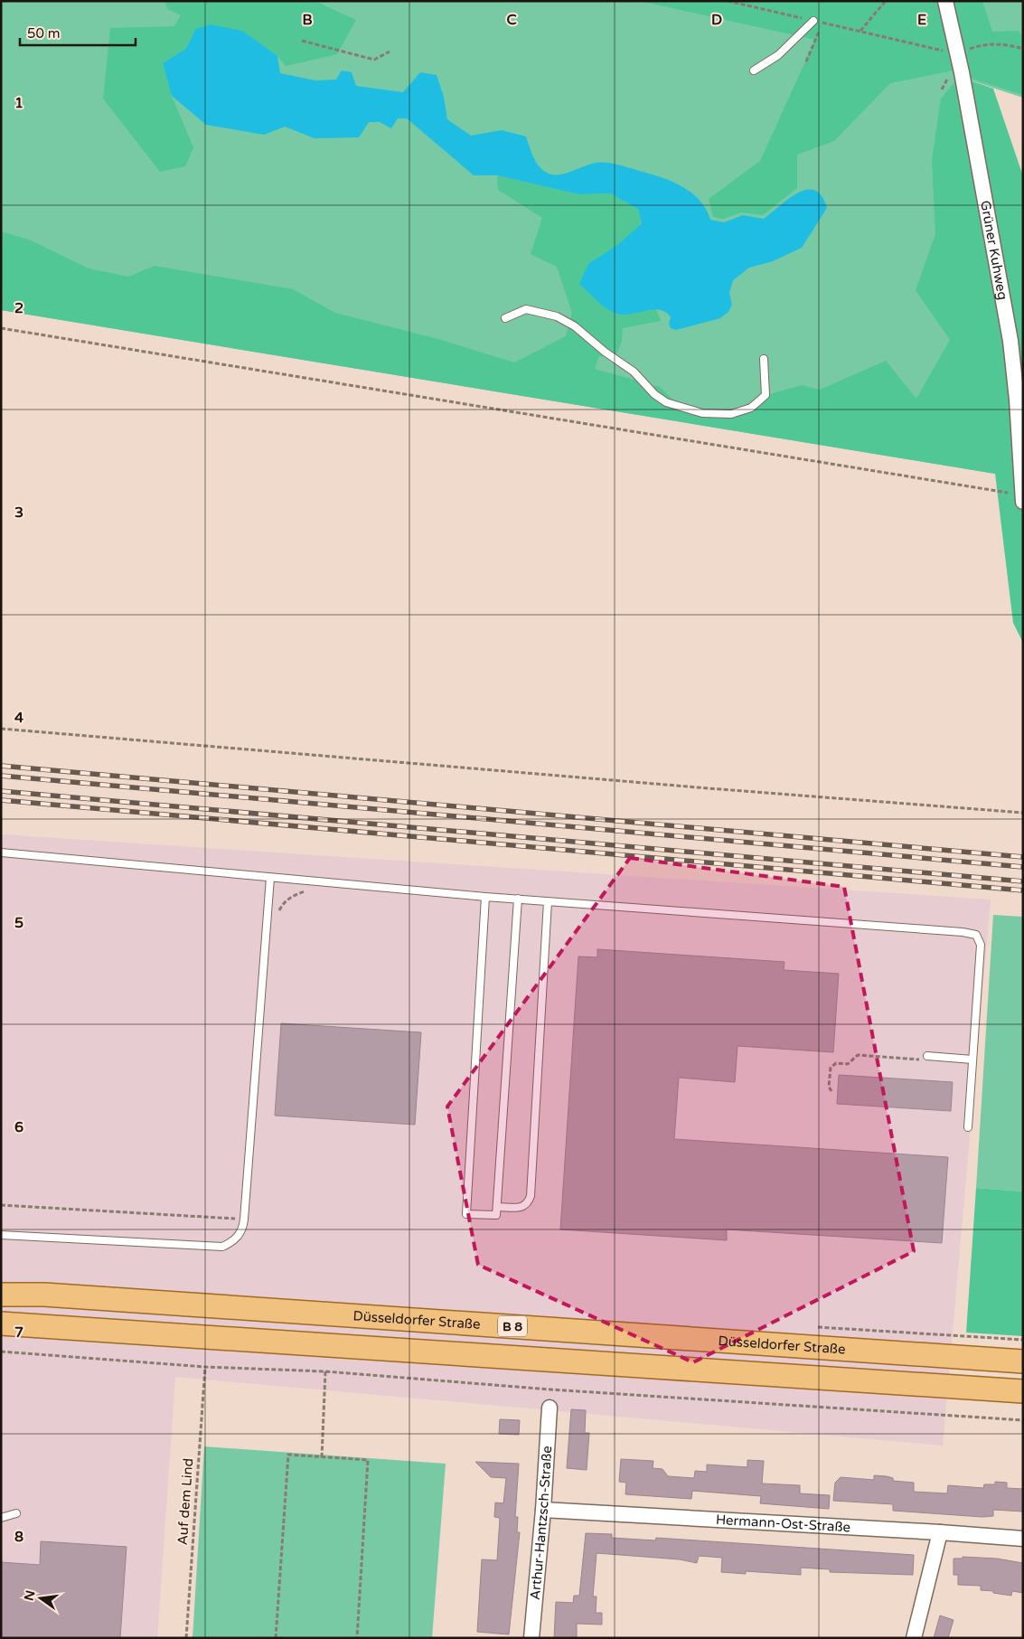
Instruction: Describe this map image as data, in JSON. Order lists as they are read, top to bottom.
{
  "streets": {
    "main road": ["Düsseldorfer Straße", "B 8"],
    "street": ["Grüner Kuhweg", "Arthur-Hantzsch-Straße", "Hermann-Ost-Straße"],
    "path": ["Auf dem Lind"]
  },
  "crossings": [
    ["Arthur-Hantzsch-Straße", "Hermann-Ost-Straße"]
  ],
  "scale_bar": "50 m",
  "north": "left",
  "grid": {
    "columns": [
      "B",
      "C",
      "D",
      "E"
    ],
    "rows": [
      "1",
      "2",
      "3",
      "4",
      "5",
      "6",
      "7",
      "8"
    ]
  }
}
